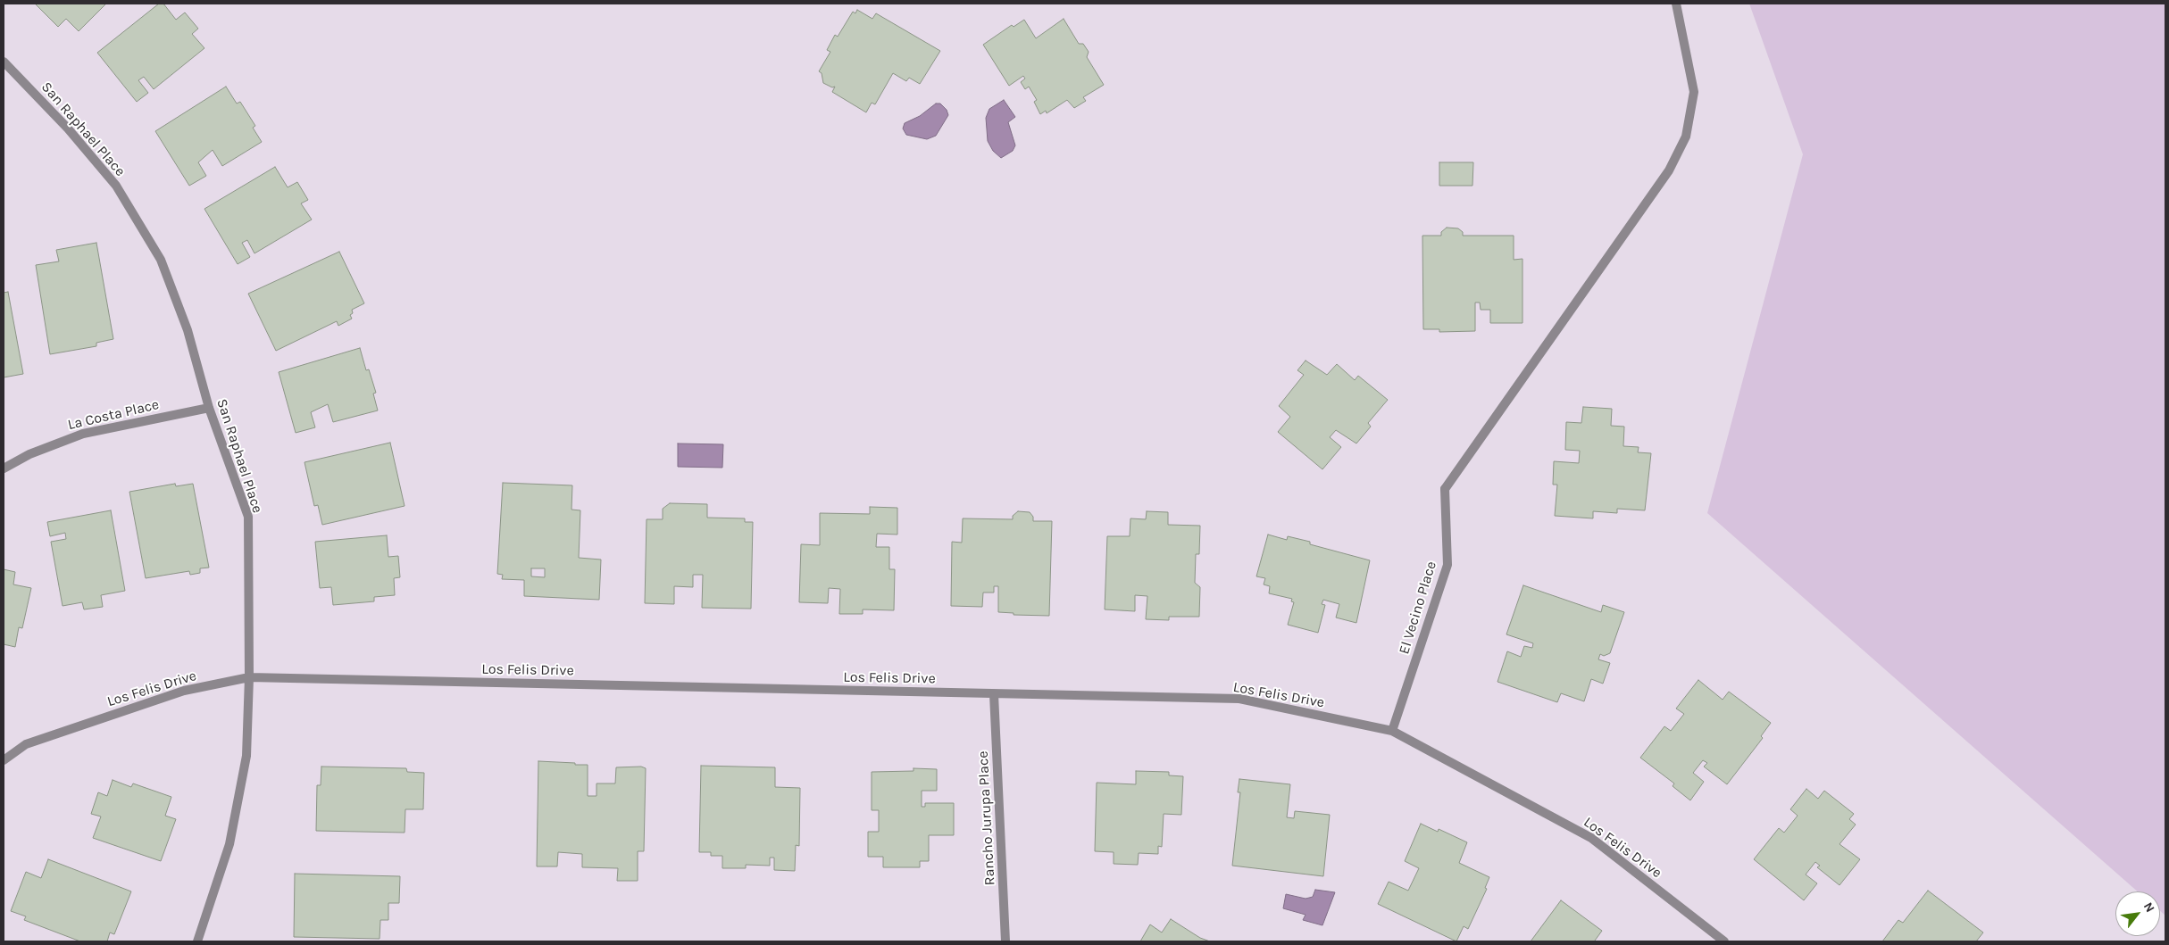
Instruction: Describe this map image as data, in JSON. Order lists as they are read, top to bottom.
{
  "streets": {
    "street": [
      "San Raphael Place",
      "La Costa Place",
      "El Vecino Place",
      "Los Felis Drive",
      "Rancho Jurupa Place"
    ]
  },
  "crossings": [
    ["San Raphael Place", "La Costa Place"],
    ["San Raphael Place", "Los Felis Drive"],
    ["El Vecino Place", "Los Felis Drive"],
    ["Los Felis Drive", "Rancho Jurupa Place"]
  ],
  "north": "top right"
}
